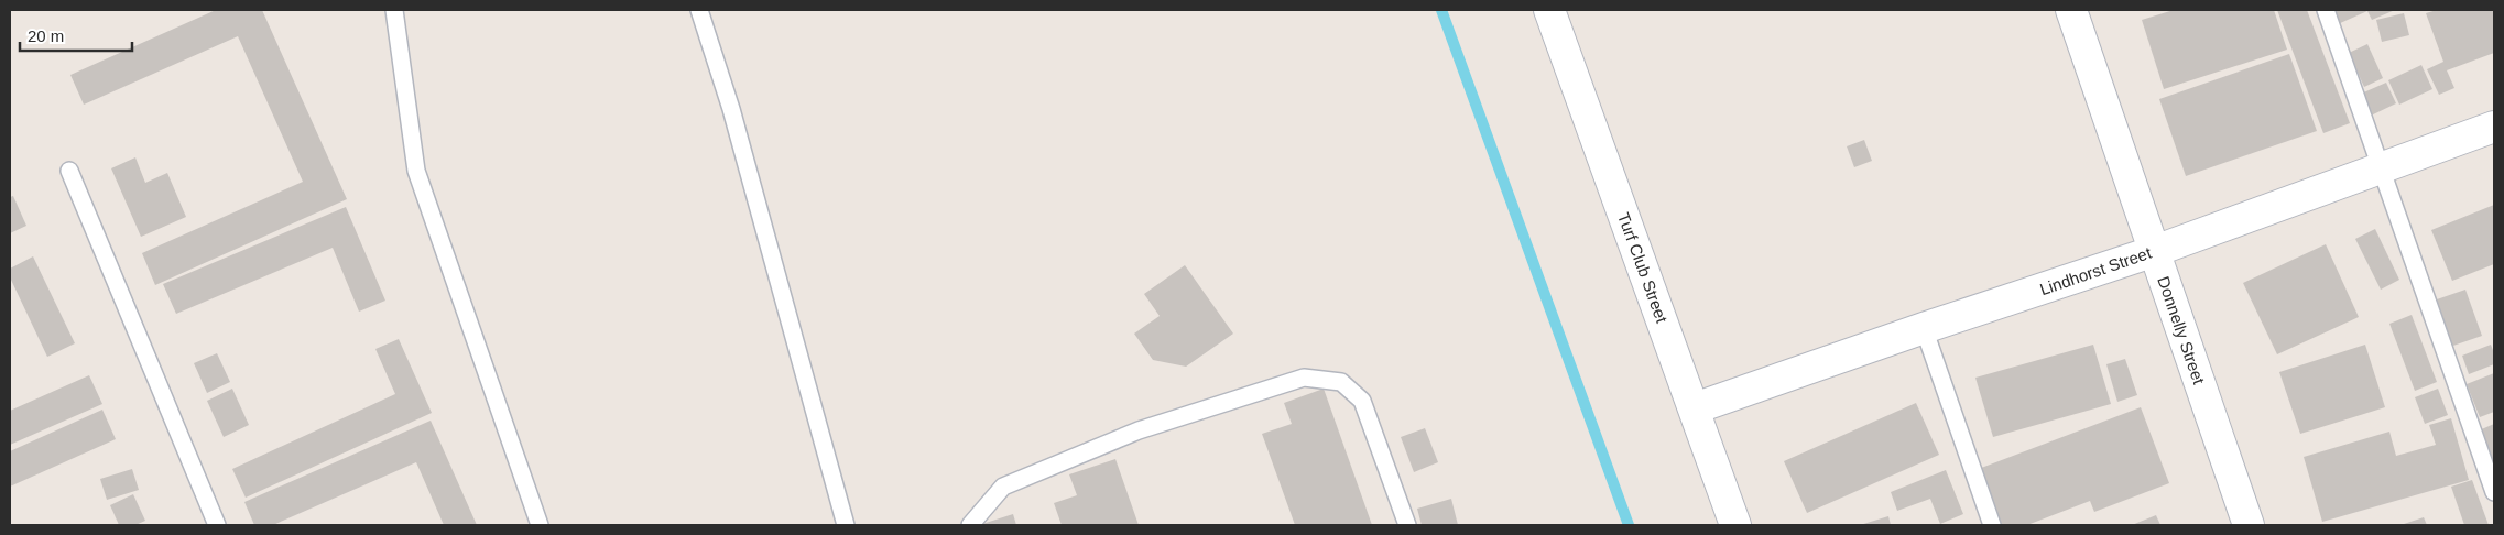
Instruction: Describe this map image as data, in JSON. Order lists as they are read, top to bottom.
{
  "streets": {
    "street": ["Turf Club Street", "Lindhorst Street", "Donnelly Street"]
  },
  "crossings": [
    ["Turf Club Street", "Lindhorst Street"],
    ["Lindhorst Street", "Donnelly Street"]
  ],
  "scale_bar": "20 m"
}
